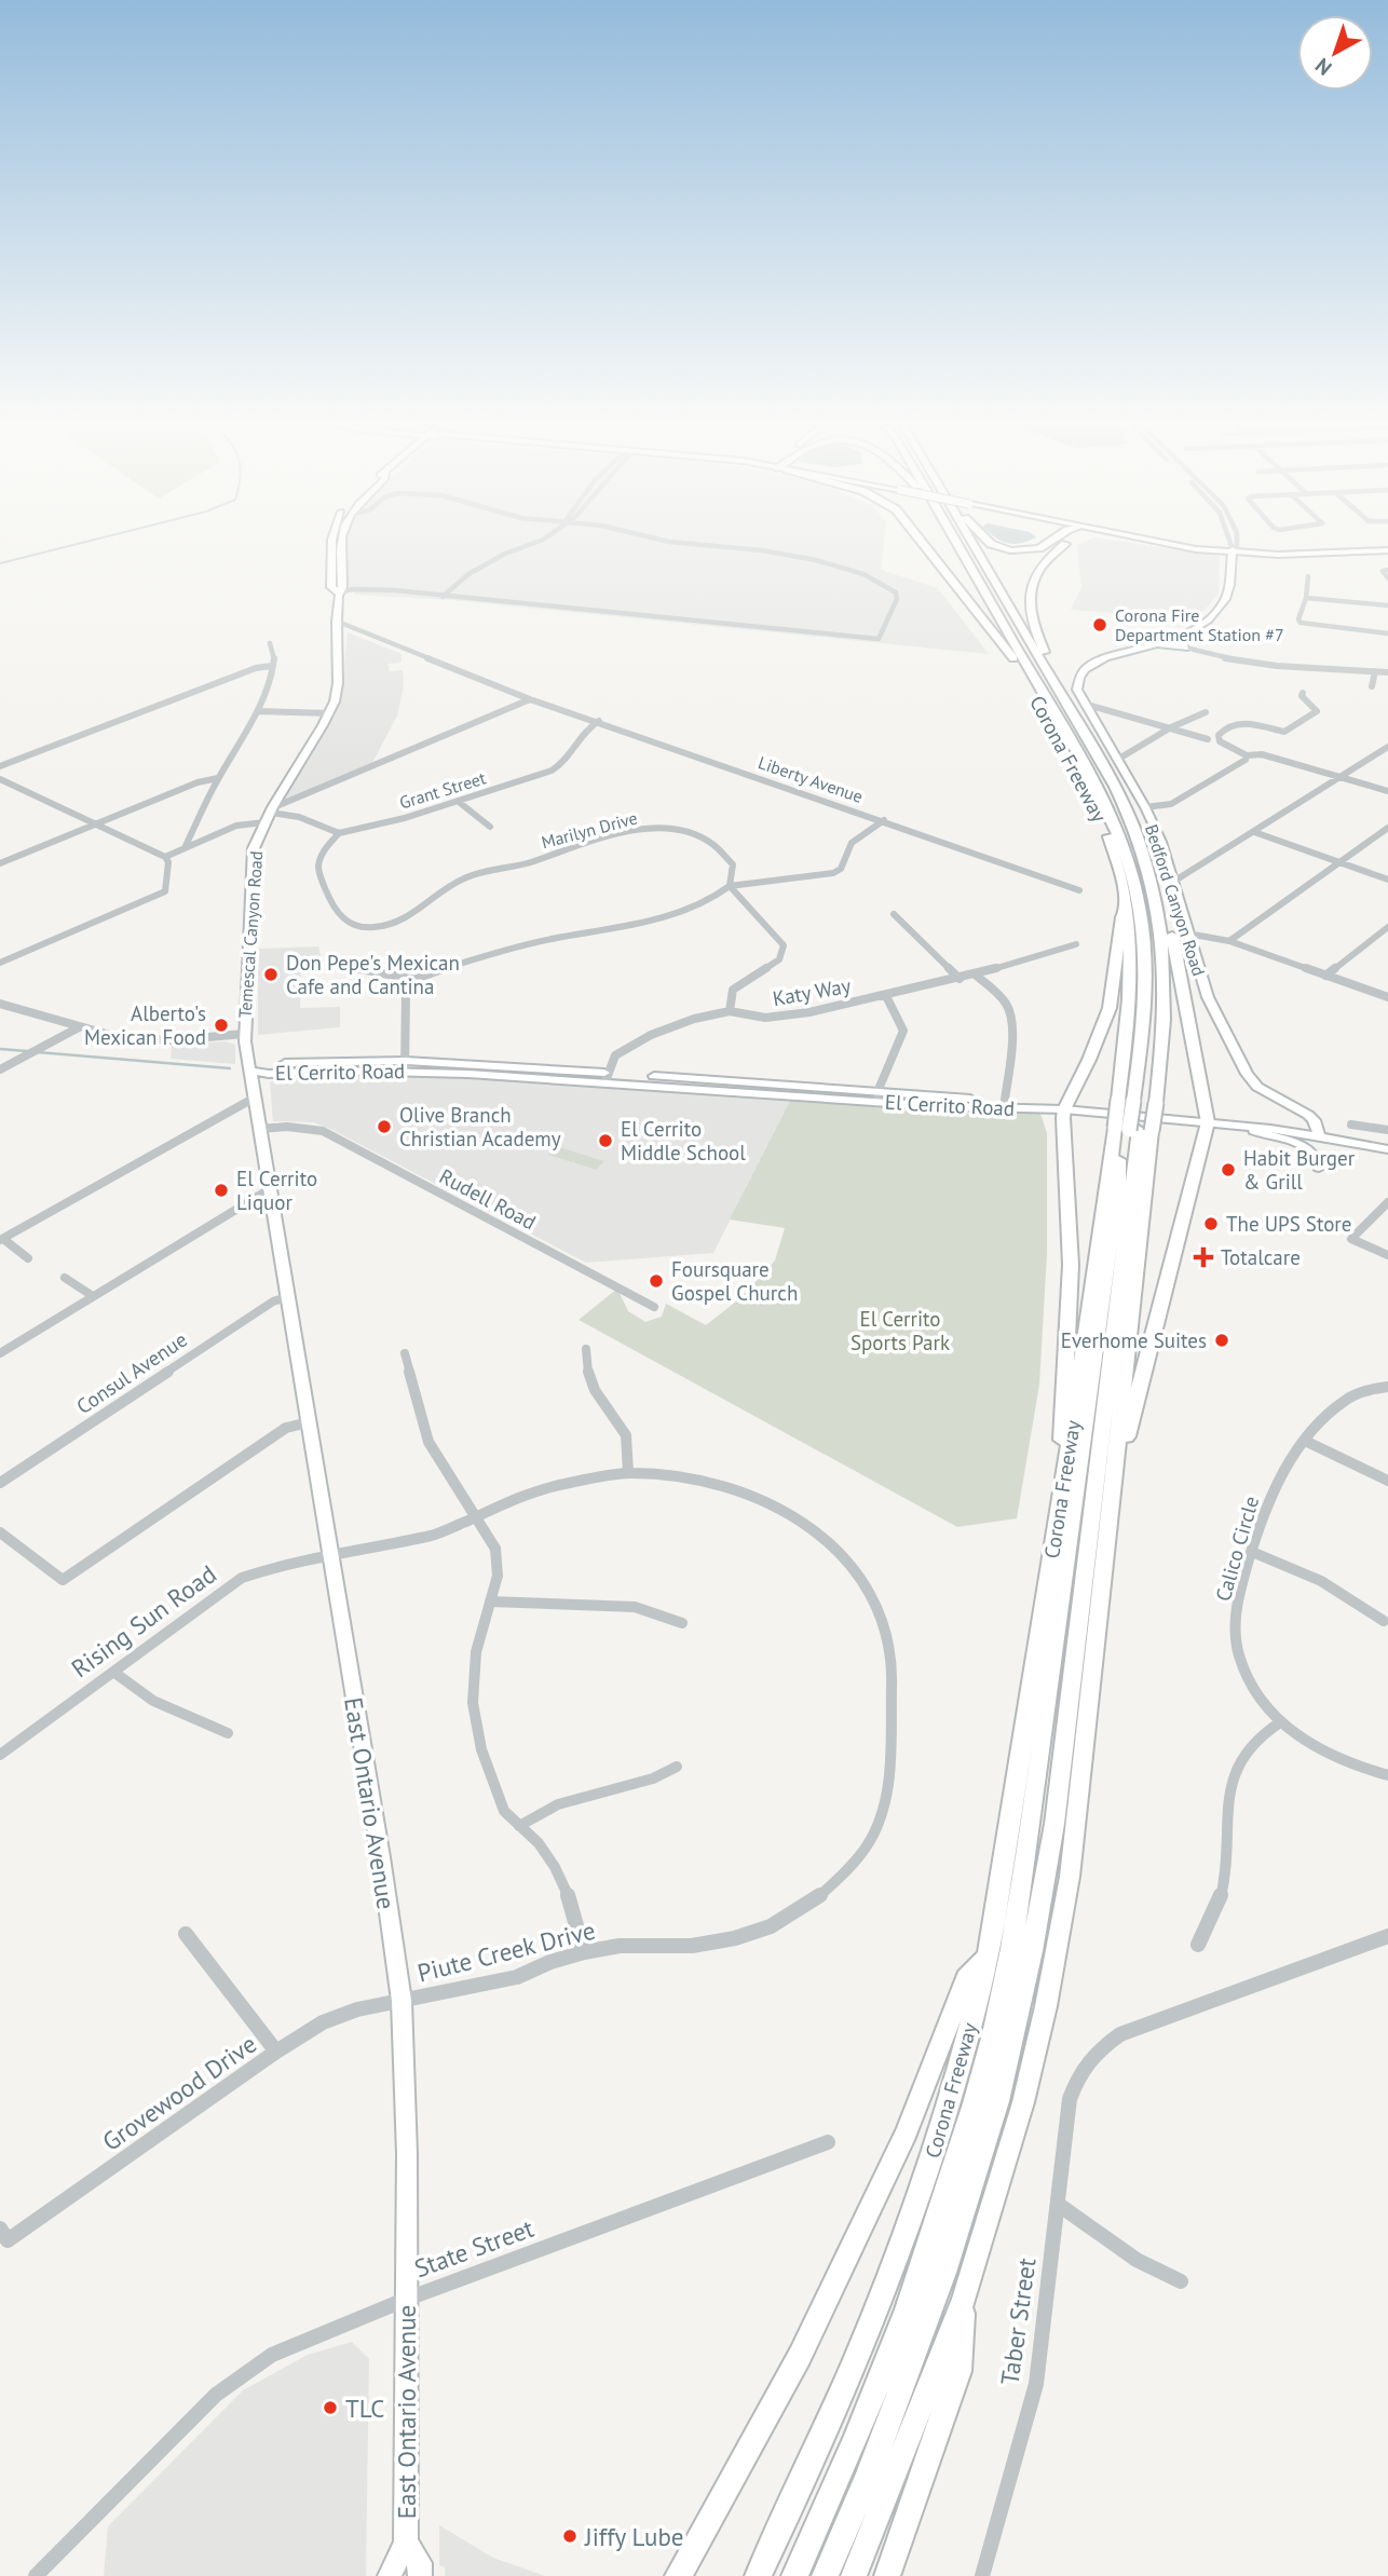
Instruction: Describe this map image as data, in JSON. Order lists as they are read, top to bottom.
{
  "streets": {
    "highway": ["Corona Freeway"],
    "main road": [
      "Bedford Canyon Road",
      "Temescal Canyon Road",
      "El Cerrito Road",
      "East Ontario Avenue"
    ],
    "street": [
      "Liberty Avenue",
      "Grant Street",
      "Marilyn Drive",
      "Katy Way",
      "Rudell Road",
      "Consul Avenue",
      "Calico Circle",
      "Rising Sun Road",
      "Piute Creek Drive",
      "Grovewood Drive",
      "State Street",
      "Taber Street"
    ]
  },
  "crossings": [
    ["Liberty Avenue", "Grant Street"],
    ["Liberty Avenue", "Temescal Canyon Road"],
    ["Grant Street", "Marilyn Drive"],
    ["Bedford Canyon Road", "El Cerrito Road"],
    ["Temescal Canyon Road", "El Cerrito Road"],
    ["Temescal Canyon Road", "East Ontario Avenue"],
    ["Katy Way", "El Cerrito Road"],
    ["El Cerrito Road", "East Ontario Avenue"],
    ["Rudell Road", "East Ontario Avenue"],
    ["Consul Avenue", "East Ontario Avenue"],
    ["Rising Sun Road", "East Ontario Avenue"],
    ["Rising Sun Road", "Piute Creek Drive"],
    ["East Ontario Avenue", "Piute Creek Drive"],
    ["East Ontario Avenue", "Grovewood Drive"],
    ["East Ontario Avenue", "State Street"],
    ["Piute Creek Drive", "Grovewood Drive"]
  ],
  "parks": ["El Cerrito Sports Park"],
  "places": {
    "other": [
      "Corona Fire Department Station #7",
      "Don Pepe's Mexican Cafe and Cantina",
      "Alberto's Mexican Food",
      "Olive Branch Christian Academy",
      "El Cerrito Middle School",
      "Habit Burger & Grill",
      "El Cerrito Liquor",
      "The UPS Store",
      "Foursquare Gospel Church",
      "Everhome Suites",
      "TLC",
      "Jiffy Lube"
    ],
    "health": ["Totalcare"]
  },
  "north": "bottom left"
}
